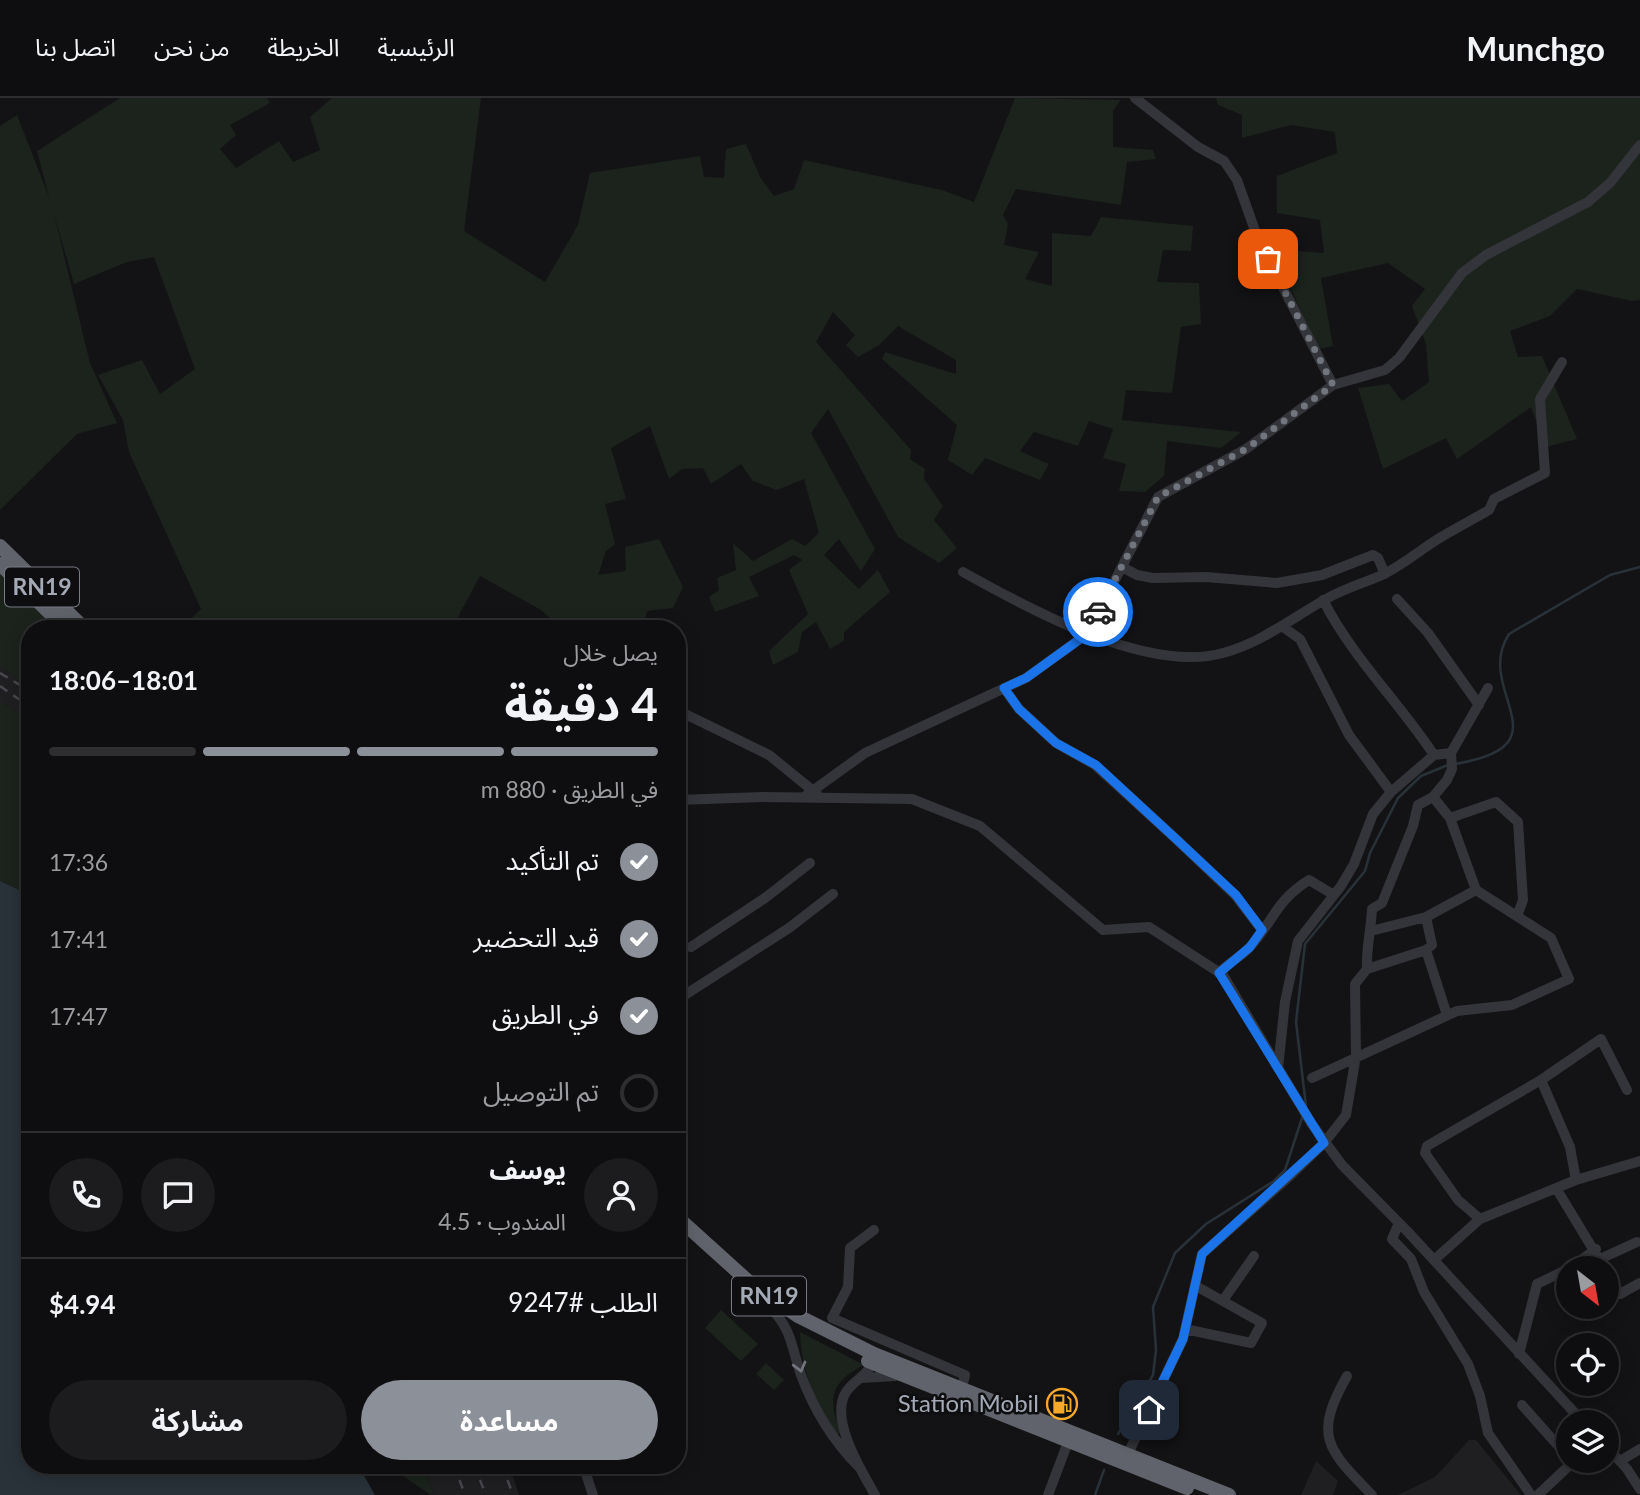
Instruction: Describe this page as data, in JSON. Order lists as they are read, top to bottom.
{
  "streets": {
    "highway": ["RN19"]
  },
  "places": {
    "fuel station": ["Station Mobil"]
  },
  "north": "bottom right",
  "page": {
    "header": "Munchgo",
    "nav": [
      "الرئيسية",
      "الخريطة",
      "من نحن",
      "اتصل بنا"
    ],
    "heading": ["4 دقيقة", "يصل خلال", "18:01–18:06"],
    "panel": [
      "يوسف",
      "المندوب · 4.5",
      "الطلب #9247",
      "$4.94"
    ],
    "bar": "في الطريق · 880 m",
    "list": [
      ["تم التأكيد", "17:36"],
      ["قيد التحضير", "17:41"],
      ["في الطريق", "17:47"],
      "تم التوصيل"
    ],
    "buttons": ["مساعدة", "مشاركة"]
  }
}
